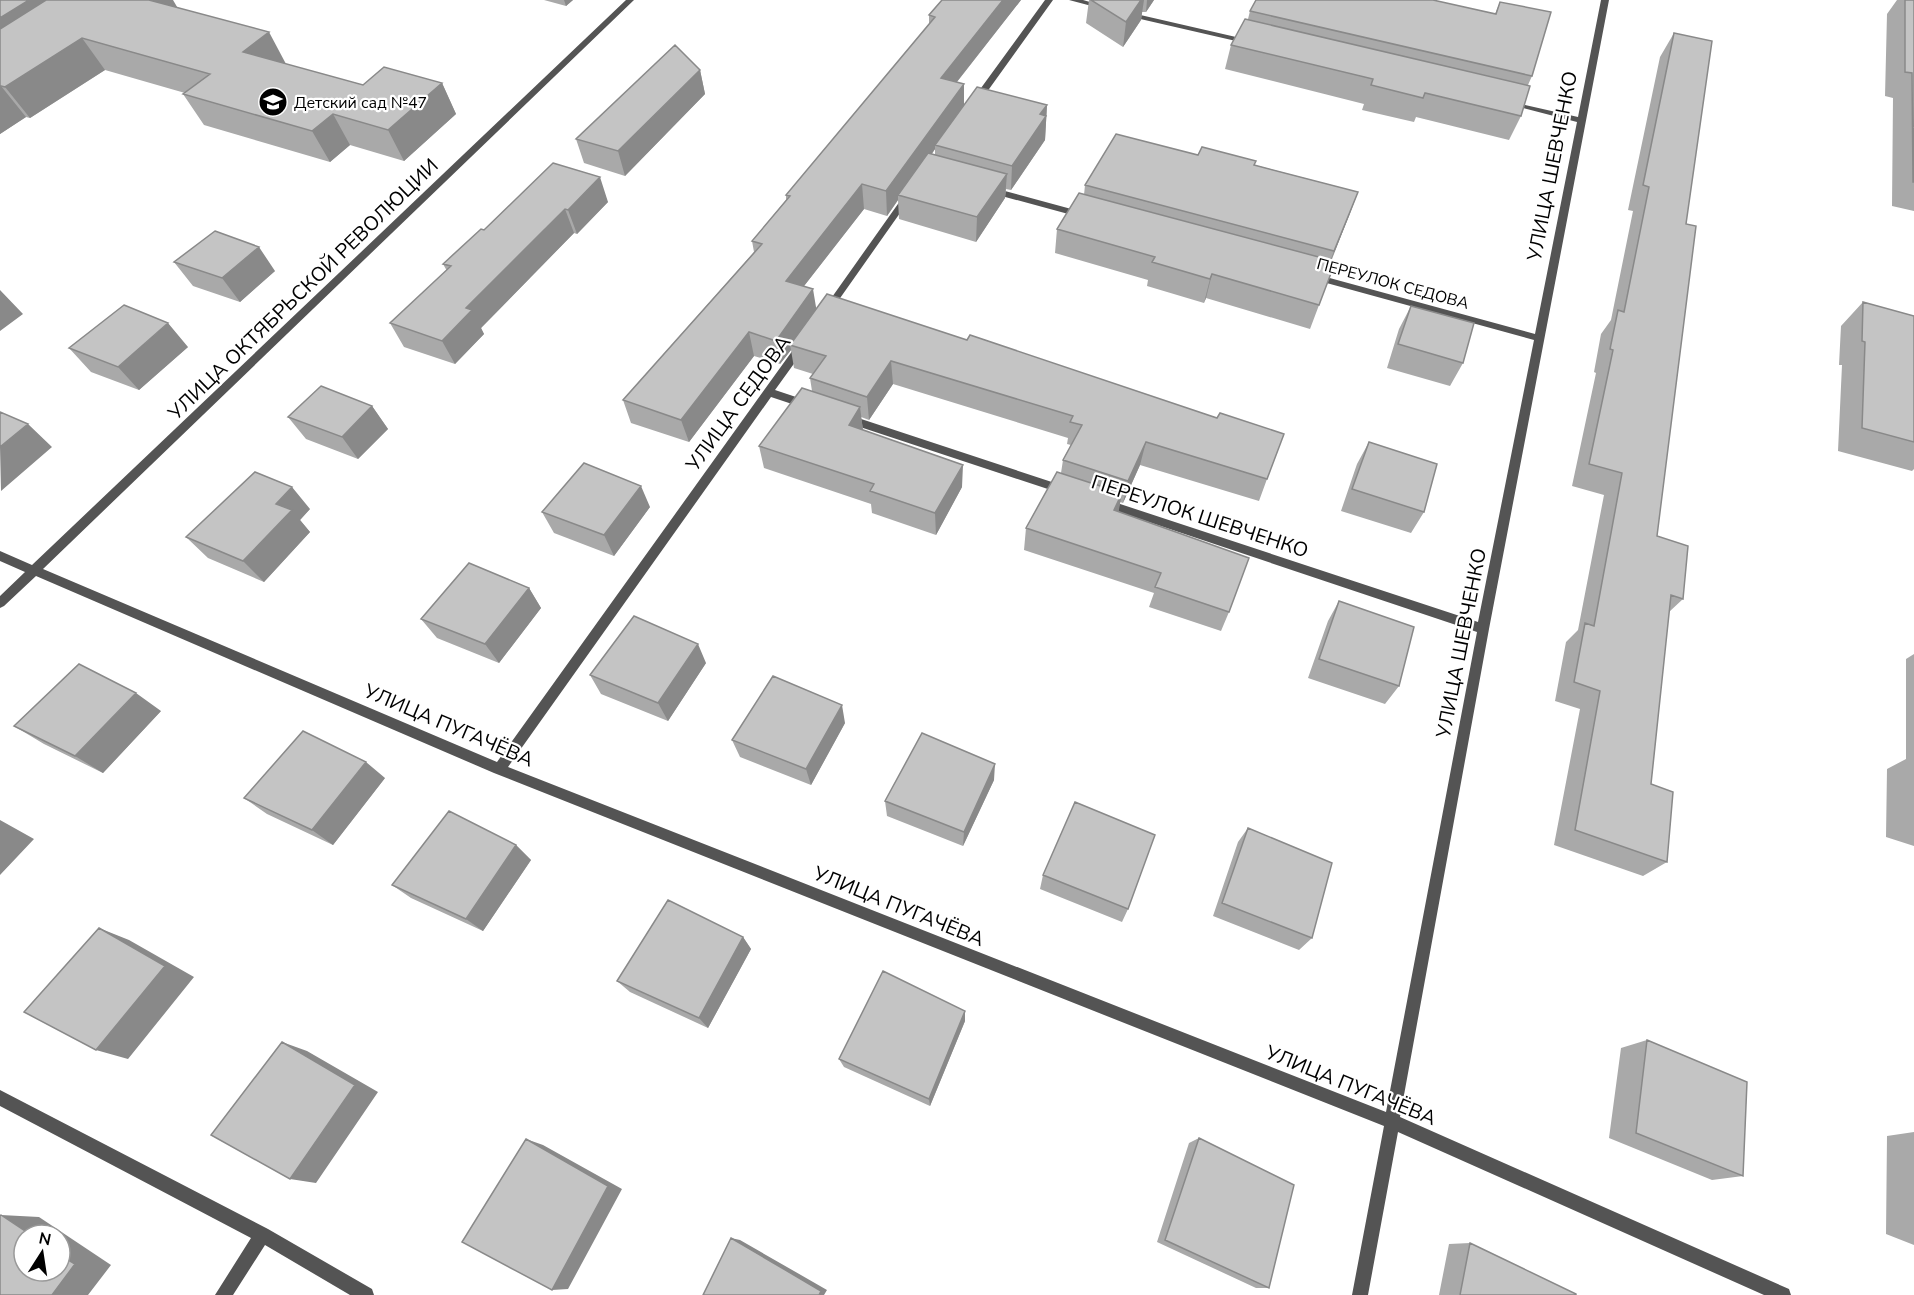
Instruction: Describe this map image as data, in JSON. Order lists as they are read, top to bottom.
{
  "streets": {
    "street": [
      "УЛИЦА ШЕВЧЕНКО",
      "ПЕРЕУЛОК СЕДОВА",
      "УЛИЦА ОКТЯБРЬСКОЙ РЕВОЛЮЦИИ",
      "УЛИЦА СЕДОВА",
      "ПЕРЕУЛОК ШЕВЧЕНКО",
      "УЛИЦА ПУГАЧЁВА"
    ]
  },
  "crossings": [
    ["УЛИЦА ШЕВЧЕНКО", "ПЕРЕУЛОК СЕДОВА"],
    ["УЛИЦА ШЕВЧЕНКО", "ПЕРЕУЛОК ШЕВЧЕНКО"],
    ["УЛИЦА ШЕВЧЕНКО", "УЛИЦА ПУГАЧЁВА"],
    ["УЛИЦА ОКТЯБРЬСКОЙ РЕВОЛЮЦИИ", "УЛИЦА ПУГАЧЁВА"],
    ["УЛИЦА СЕДОВА", "УЛИЦА ПУГАЧЁВА"]
  ],
  "places": {
    "school or university": ["Детский сад №47"]
  },
  "north": "top"
}
